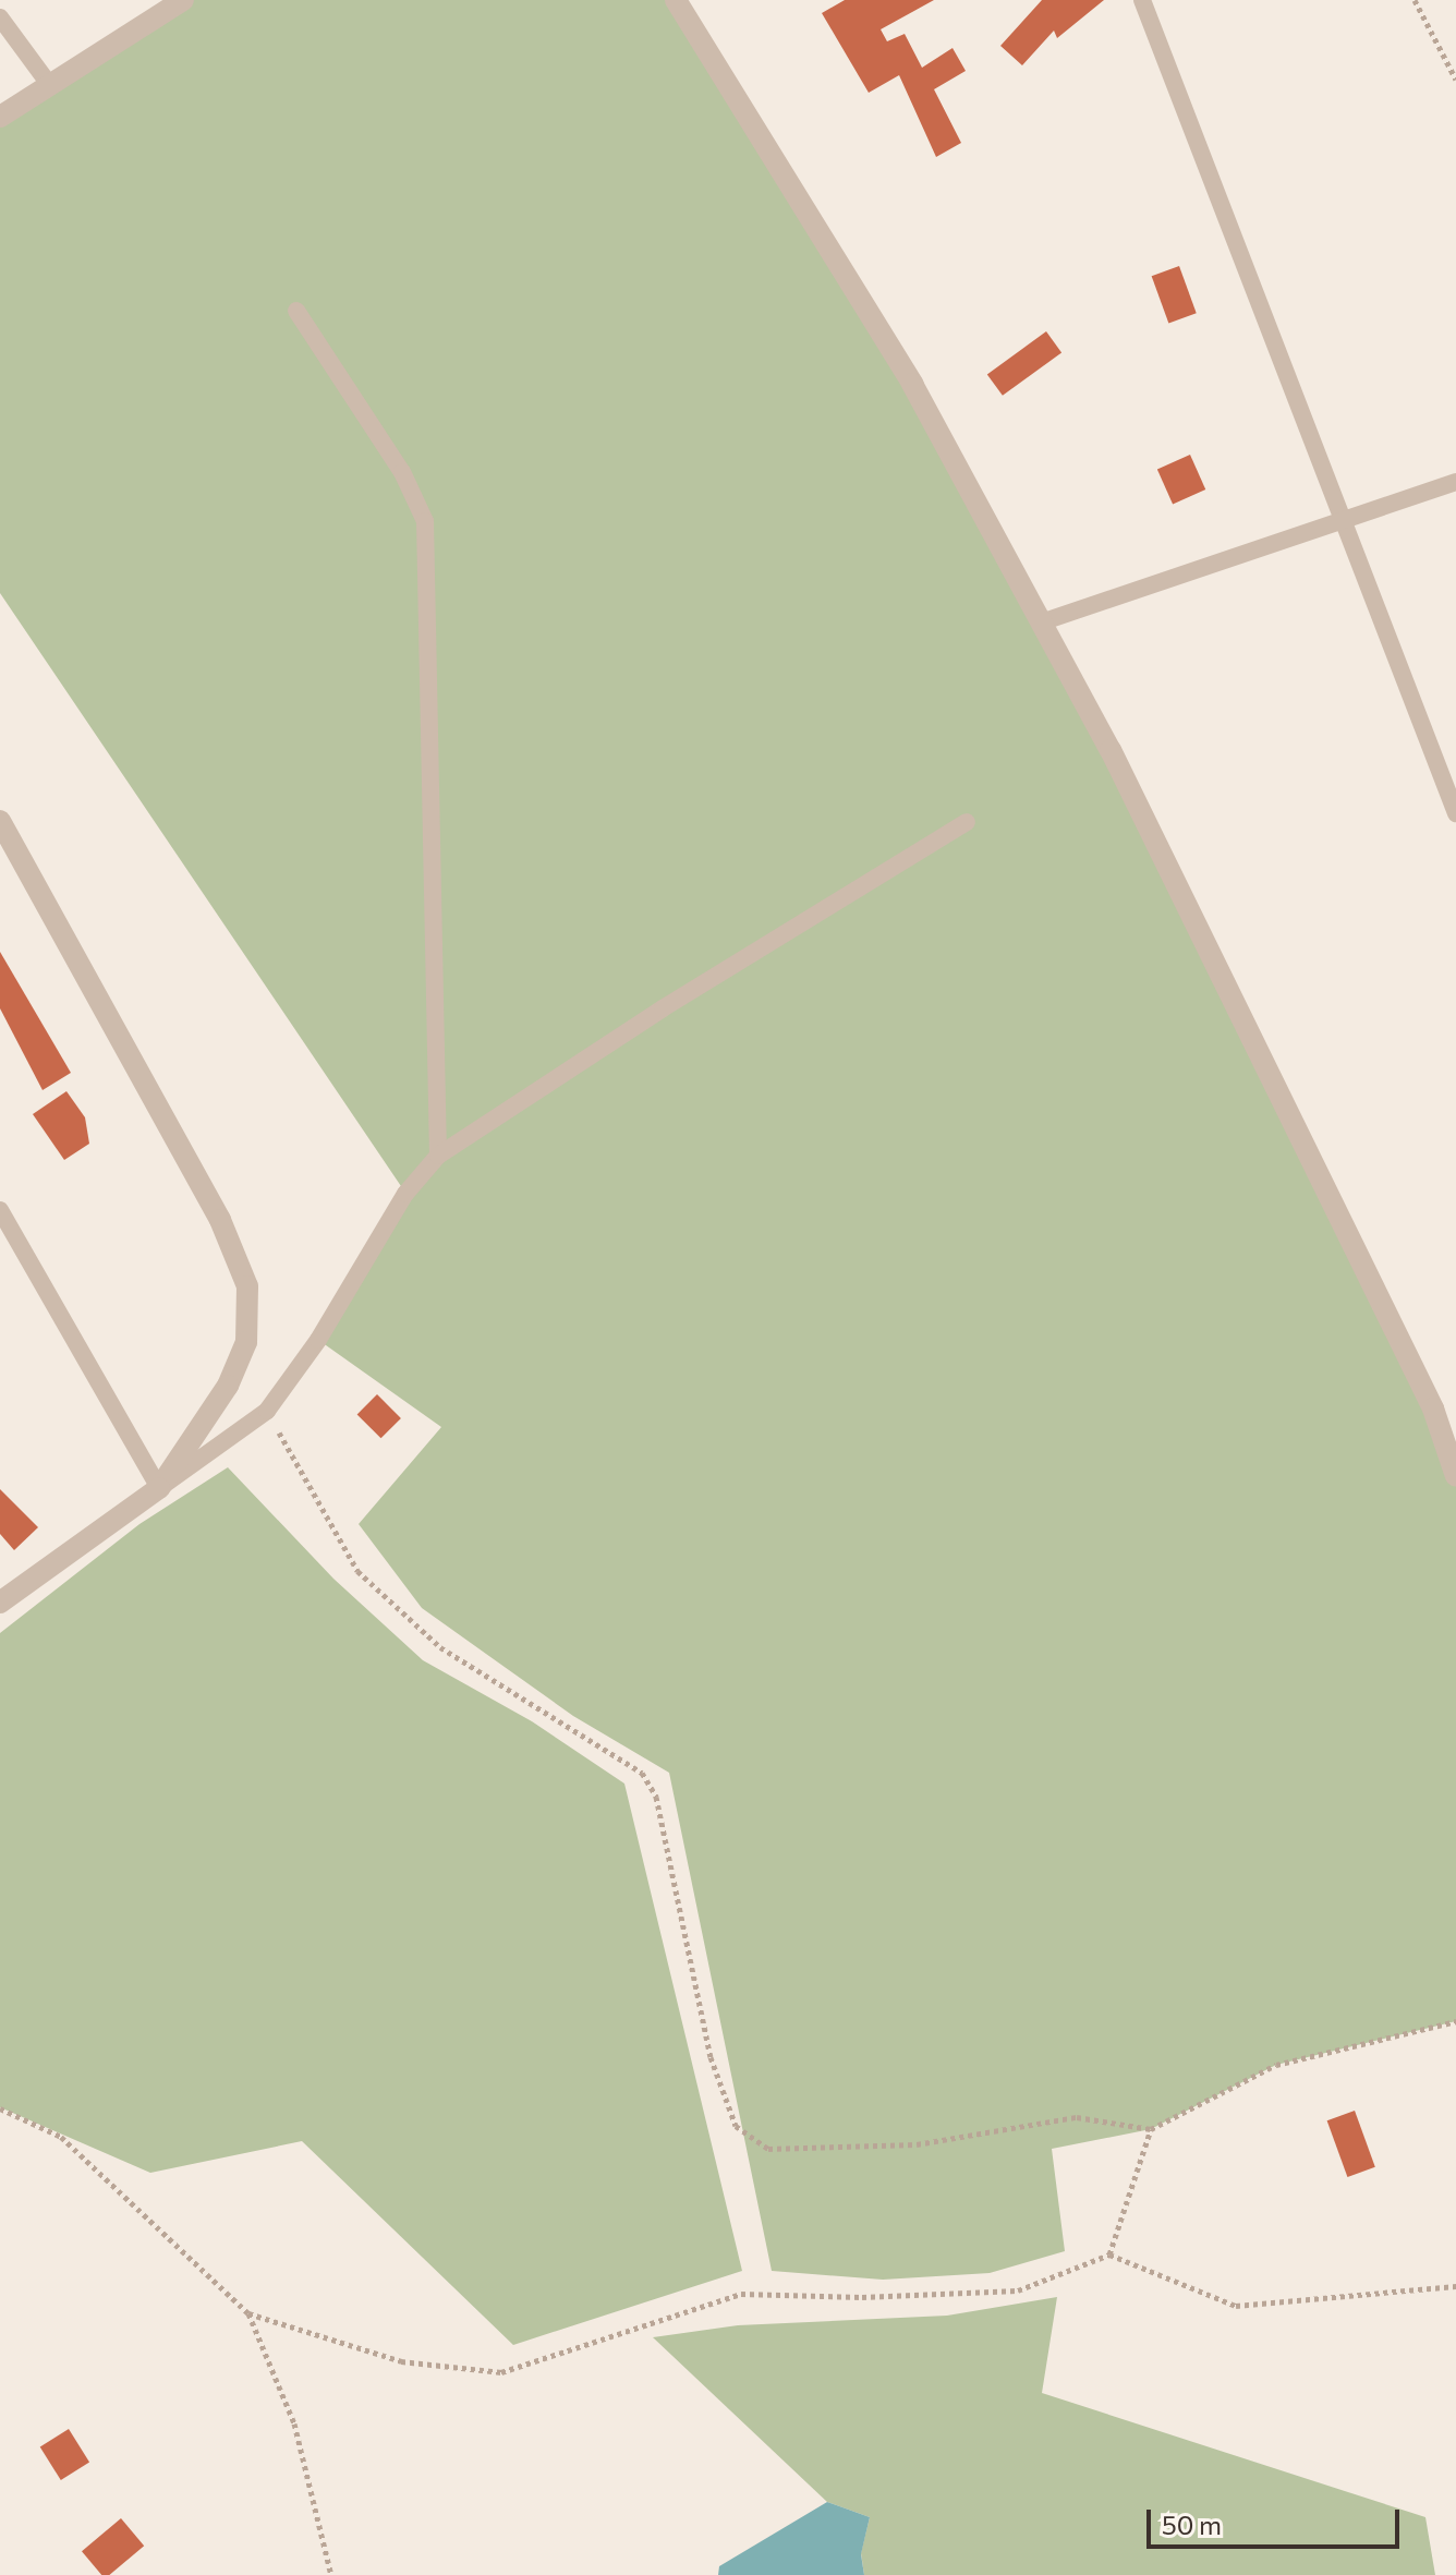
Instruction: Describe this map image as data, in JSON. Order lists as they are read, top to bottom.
{
  "scale_bar": "50 m"
}
